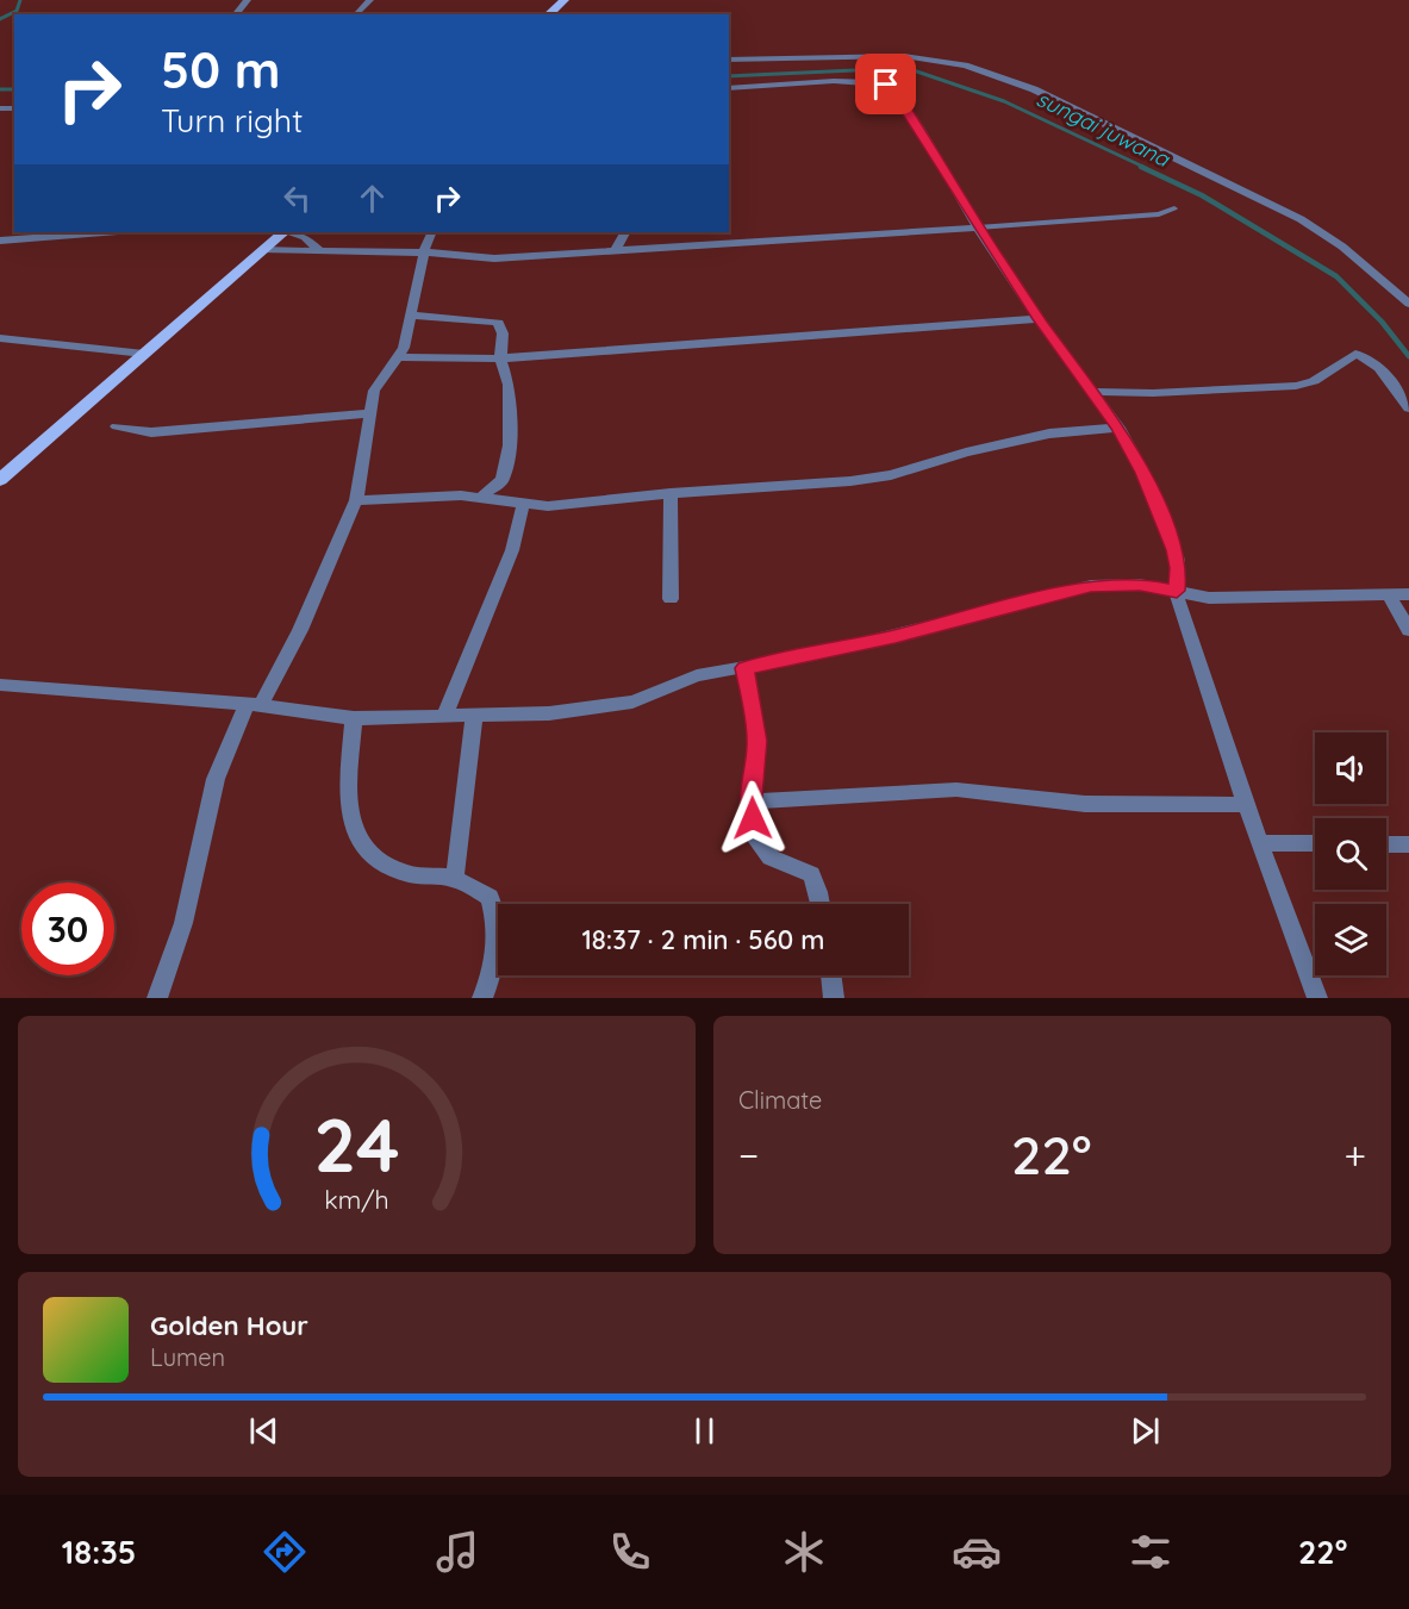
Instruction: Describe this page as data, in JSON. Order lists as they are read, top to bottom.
{
  "water": ["sungai juwana"],
  "page": {
    "turn": ["50 m", "Turn right"],
    "limit": "30",
    "trip": "18:37 · 2 min · 560 m",
    "tile": "Climate",
    "heat": ["−", "22°", "+"],
    "song": ["Golden Hour", "Lumen"],
    "tabs": ["18:35", "22°"],
    "gauge": ["24", "km/h"]
  }
}
